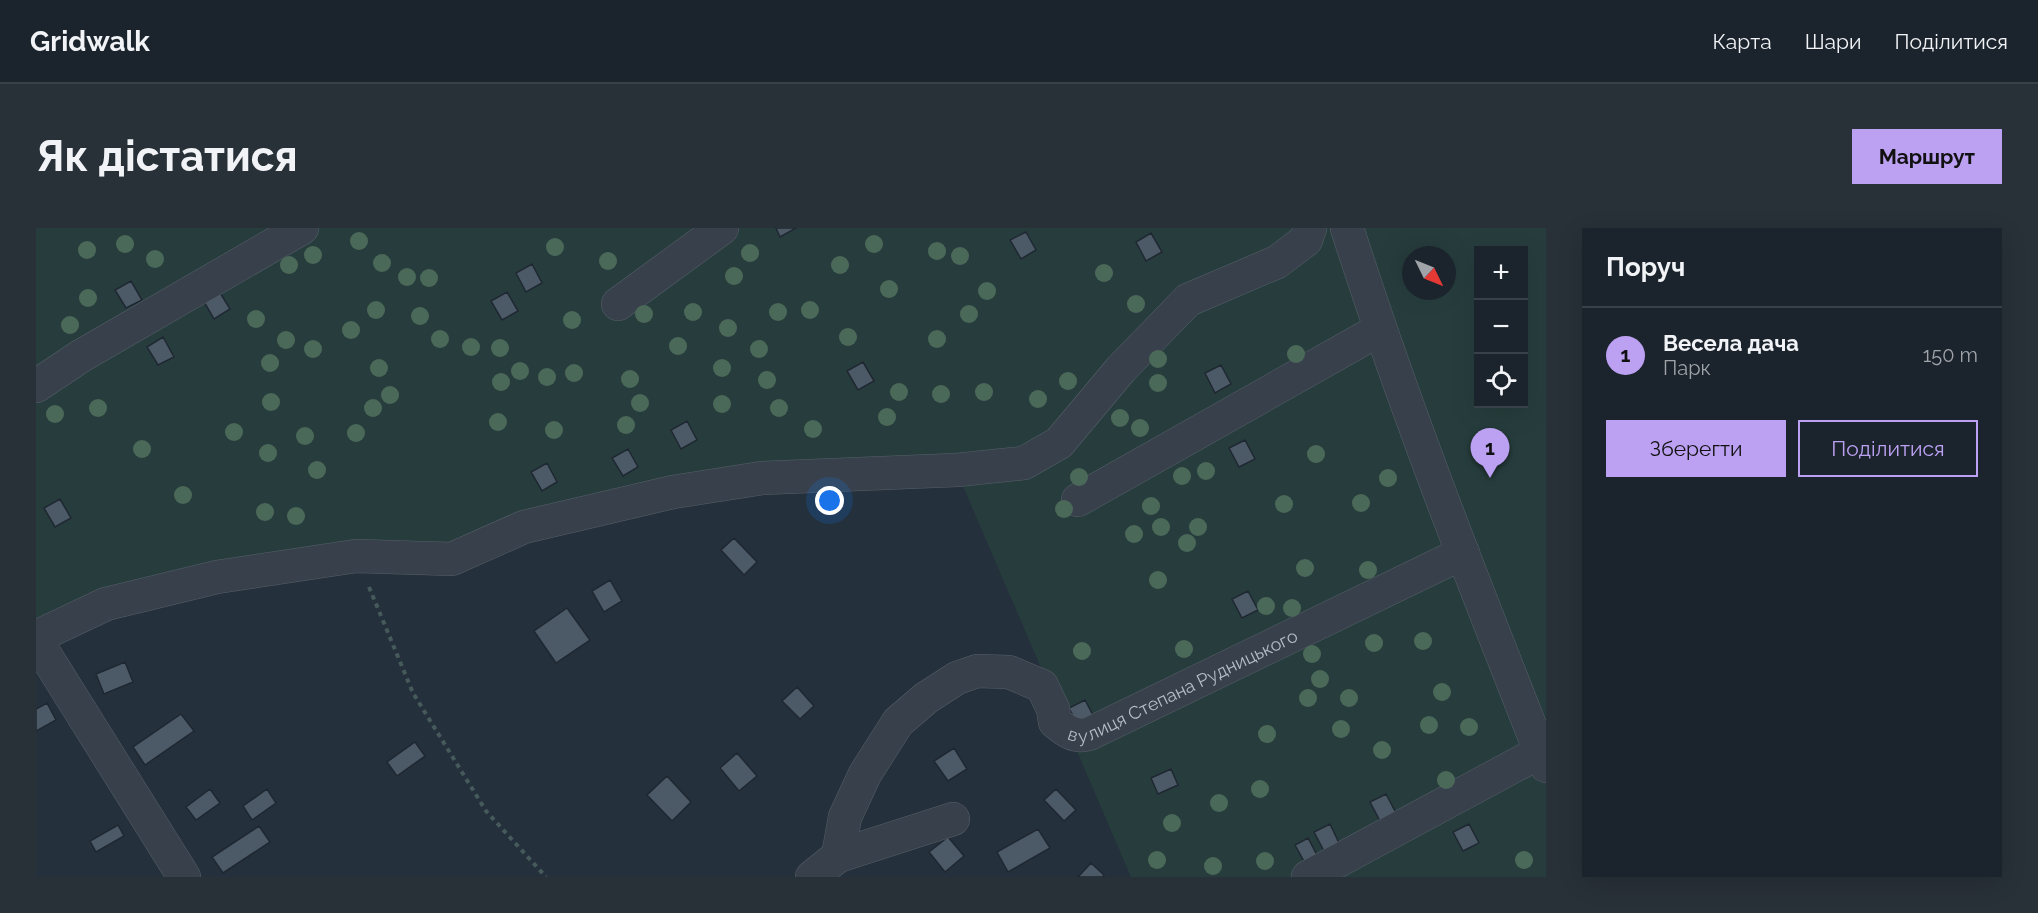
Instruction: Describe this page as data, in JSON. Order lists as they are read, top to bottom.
{
  "streets": {
    "street": ["вулиця Степана Рудницького"]
  },
  "north": "bottom right",
  "page": {
    "header": "Gridwalk",
    "nav": ["Карта", "Шари", "Поділитися"],
    "buttons": [
      "Маршрут",
      ["Зберегти", "Поділитися"]
    ],
    "title": "Як дістатися",
    "heading": "Поруч",
    "map_buttons": ["+", "−"],
    "list": [
      {
        "mark": "1",
        "name": "Весела дача",
        "note": "Парк",
        "value": "150 m"
      }
    ],
    "pins": "1"
  }
}
